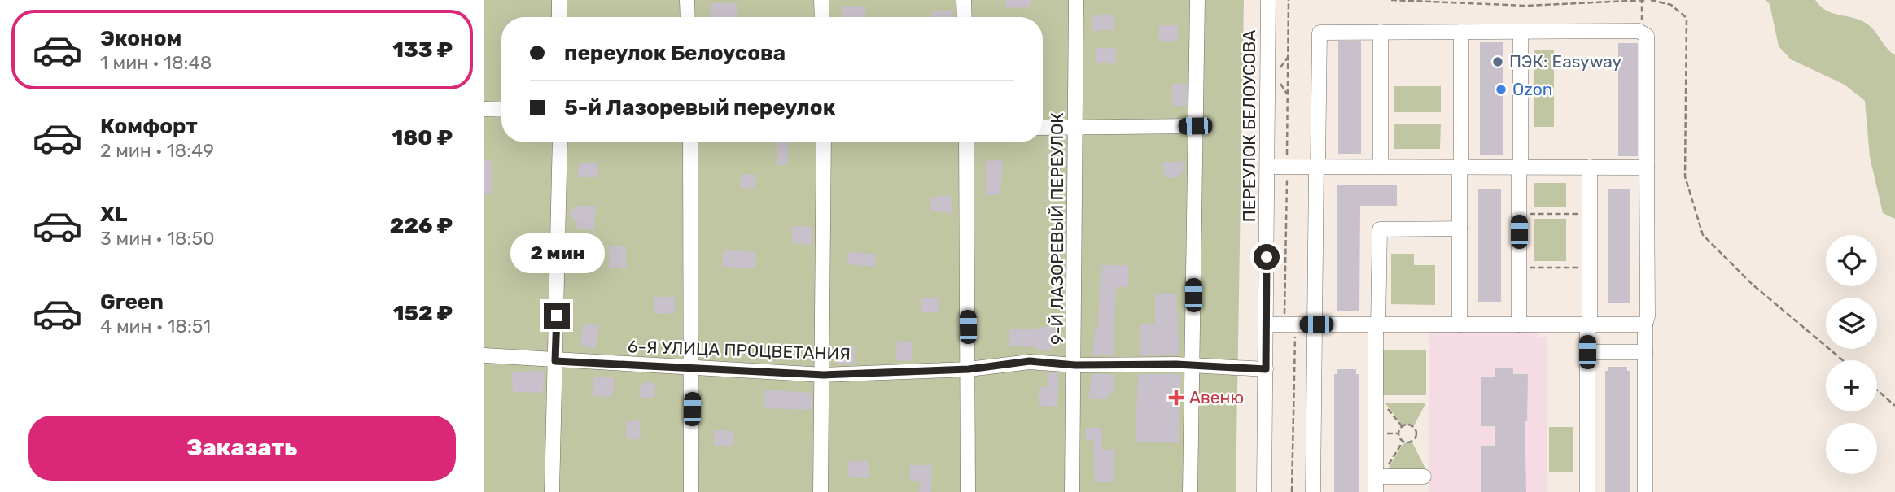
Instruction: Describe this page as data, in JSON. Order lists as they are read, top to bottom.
{
  "streets": {
    "street": ["ПЕРЕУЛОК БЕЛОУСОВА", "9-Й ЛАЗОРЕВЫЙ ПЕРЕУЛОК", "6-Я УЛИЦА ПРОЦВЕТАНИЯ"]
  },
  "crossings": [
    ["ПЕРЕУЛОК БЕЛОУСОВА", "6-Я УЛИЦА ПРОЦВЕТАНИЯ"],
    ["9-Й ЛАЗОРЕВЫЙ ПЕРЕУЛОК", "6-Я УЛИЦА ПРОЦВЕТАНИЯ"]
  ],
  "places": {
    "other": ["ПЭК: Easyway", "Ozon"],
    "health": ["Авеню"]
  },
  "page": {
    "list": [
      {
        "name": "Эконом",
        "note": "1 мин · 18:48",
        "value": "133 ₽"
      },
      {
        "name": "Комфорт",
        "note": "2 мин · 18:49",
        "value": "180 ₽"
      },
      {
        "name": "XL",
        "note": "3 мин · 18:50",
        "value": "226 ₽"
      },
      {
        "name": "Green",
        "note": "4 мин · 18:51",
        "value": "152 ₽"
      }
    ],
    "banner": ["переулок Белоусова", "5-й Лазоревый переулок"],
    "bubble": "2 мин",
    "map_buttons": ["+", "−"],
    "buttons": "Заказать"
  }
}
